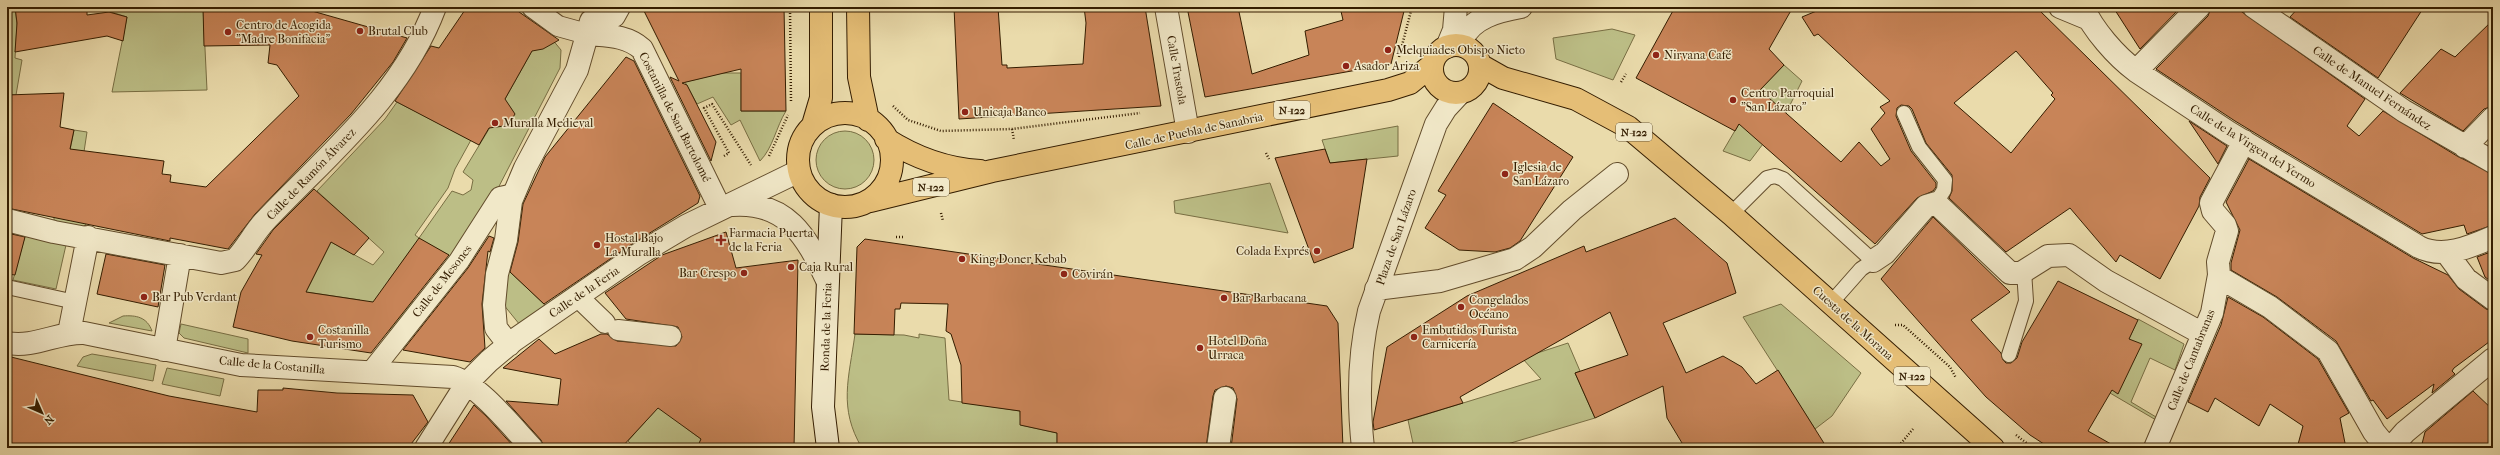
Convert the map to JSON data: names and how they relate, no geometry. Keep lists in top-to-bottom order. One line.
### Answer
{"streets":{"highway":["N-122","Calle de Puebla de Sanabria","Cuesta de la Morana"],"street":["Calle Trastola","Calle de Manuel Fernández","Costanilla de San Bartolomé","Calle de la Virgen del Yermo","Calle de Ramón Álvarez","Plaza de San Lázaro","Calle de Mesones","Calle de la Feria","Ronda de la Feria","Calle de Cantabranas","Calle de la Costanilla"]},"crossings":[["Calle Trastola","Calle de Puebla de Sanabria"],["N-122","Calle de Puebla de Sanabria"],["N-122","Plaza de San Lázaro"],["N-122","Calle de la Feria"],["N-122","Cuesta de la Morana"],["N-122","Ronda de la Feria"],["Costanilla de San Bartolomé","Calle de la Feria"],["Calle de Puebla de Sanabria","Plaza de San Lázaro"],["Calle de Puebla de Sanabria","Calle de la Feria"],["Calle de Puebla de Sanabria","Cuesta de la Morana"],["Calle de Puebla de Sanabria","Ronda de la Feria"],["Calle de la Virgen del Yermo","Calle de Cantabranas"],["Plaza de San Lázaro","Cuesta de la Morana"],["Calle de Mesones","Calle de la Costanilla"],["Calle de la Feria","Ronda de la Feria"],["Calle de la Feria","Calle de la Costanilla"]],"places":{"other":["Brutal Club","Centro de Acogida \"Madre Bonifacia\"","Melquiades Obispo Nieto","Nirvana Café","Asador Ariza","Centro Parroquial \"San Lázaro\"","Unicaja Banco","Muralla Medieval","Iglesia de San Lázaro","Hostal Bajo La Muralla","Colada Exprés","King Doner Kebab","Caja Rural","Bar Crespo","Covirán","Bar Pub Verdant","Bar Barbacana","Congelados Océano","Costanilla Turismo","Embutidos Turista Carnicería","Hotel Doña Urraca"],"health":["Farmacia Puerta de la Feria"]},"north":"bottom right"}
